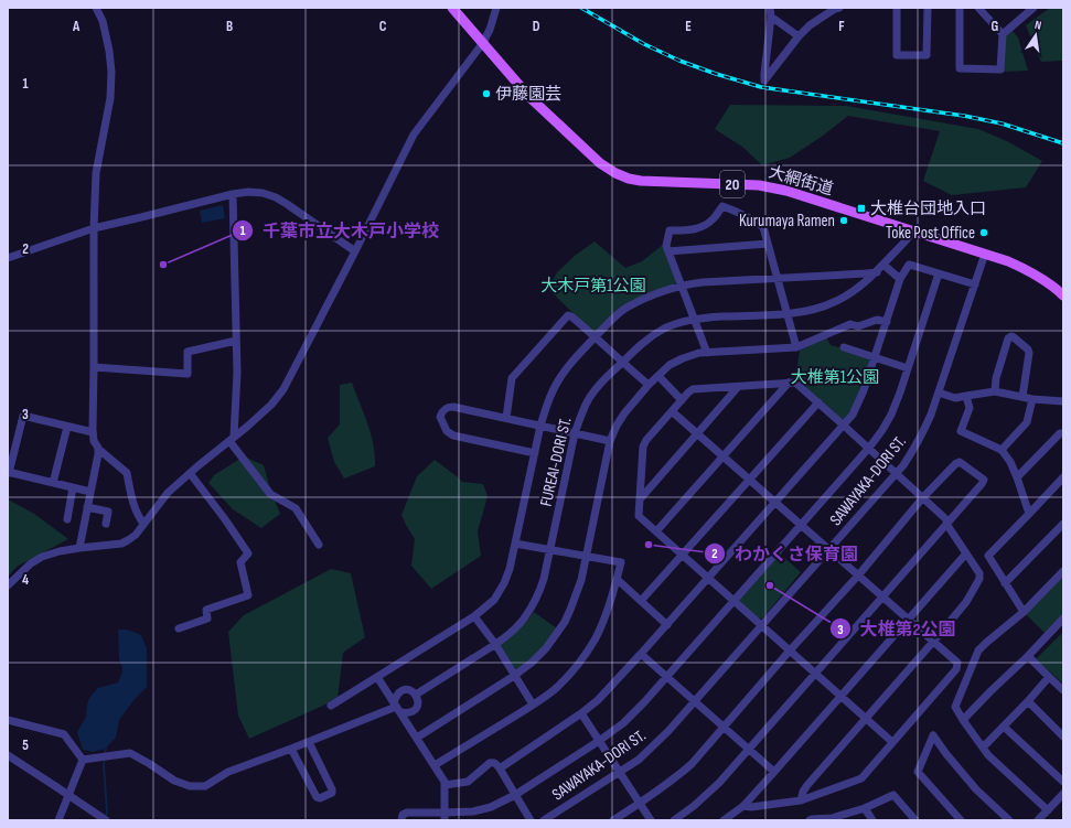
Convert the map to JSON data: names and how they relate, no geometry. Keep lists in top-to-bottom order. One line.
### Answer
{"streets":{"main road":["大網街道","20"],"street":["FUREAI-DORI ST.","SAWAYAKA-DORI ST."]},"crossings":[["大網街道","FUREAI-DORI ST."],["大網街道","SAWAYAKA-DORI ST."]],"parks":["大木戸第1公園","大椎第1公園"],"places":{"other":["伊藤園芸","Kurumaya Ramen","Toke Post Office","千葉市立大木戸小学校","わかくさ保育園","大椎第2公園"],"transit":["大椎台団地入口"]},"north":"top","grid":{"columns":["A","B","C","D","E","F","G"],"rows":["1","2","3","4","5"]}}
